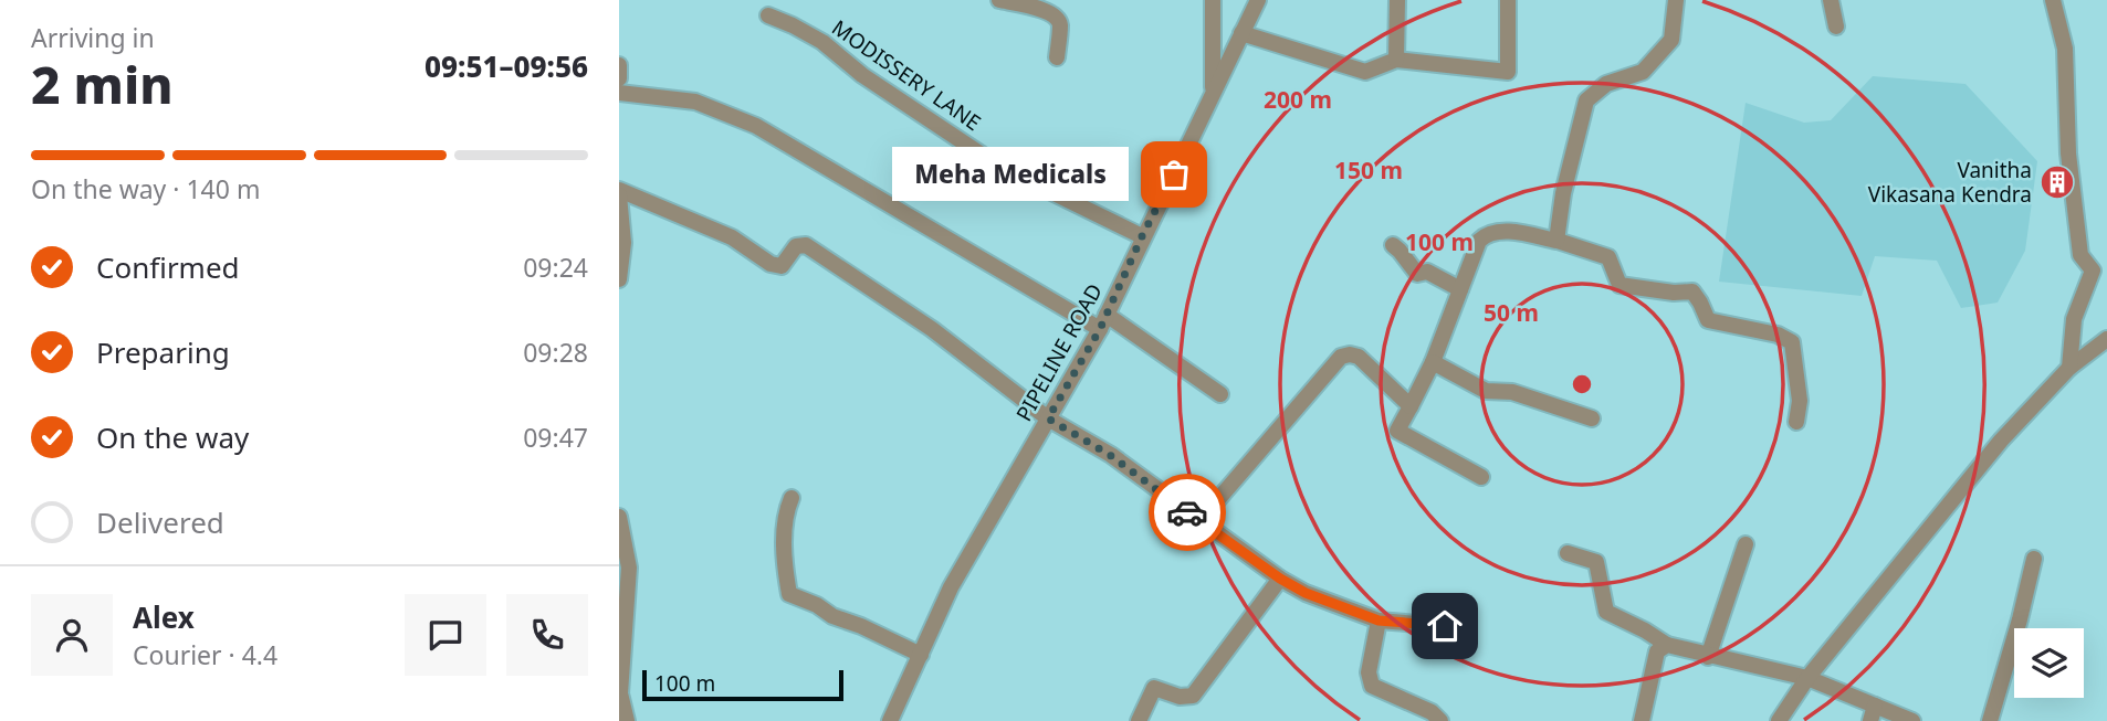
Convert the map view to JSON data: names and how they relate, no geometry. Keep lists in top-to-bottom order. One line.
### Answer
{"streets":{"street":["MODISSERY LANE","PIPELINE ROAD"]},"crossings":[["MODISSERY LANE","PIPELINE ROAD"]],"places":{"other":["Meha Medicals"],"building":["Vanitha Vikasana Kendra"]},"scale_bar":"100 m","page":{"heading":["2 min","Arriving in","09:51–09:56"],"panel":["Alex","Courier · 4.4"],"bar":"On the way · 140 m","bubble":"Meha Medicals","list":[["Confirmed","09:24"],["Preparing","09:28"],["On the way","09:47"],"Delivered"],"scale":"100 m"},"rings":["200 m","150 m","100 m","50 m"]}
